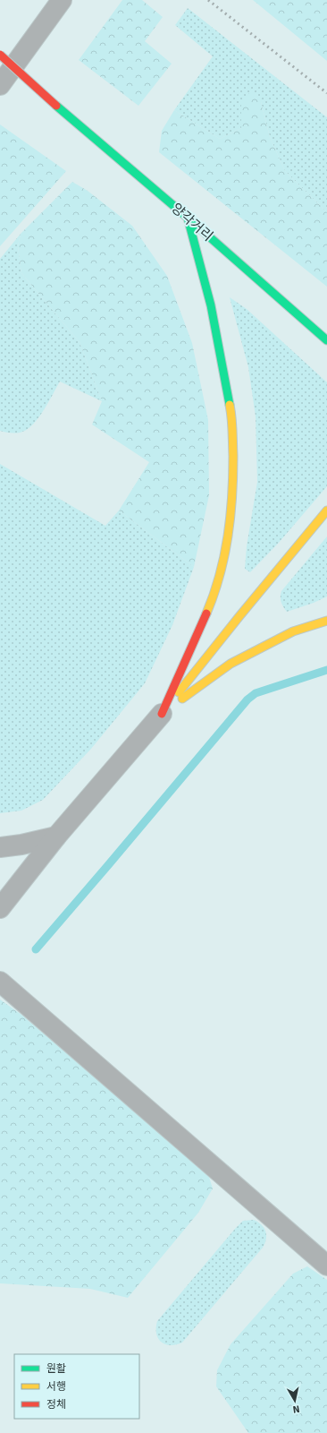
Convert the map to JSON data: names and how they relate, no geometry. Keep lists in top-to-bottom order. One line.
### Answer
{"streets":{"main road":["양각거리"]},"legend":["원활","서행","정체"],"north":"bottom"}
